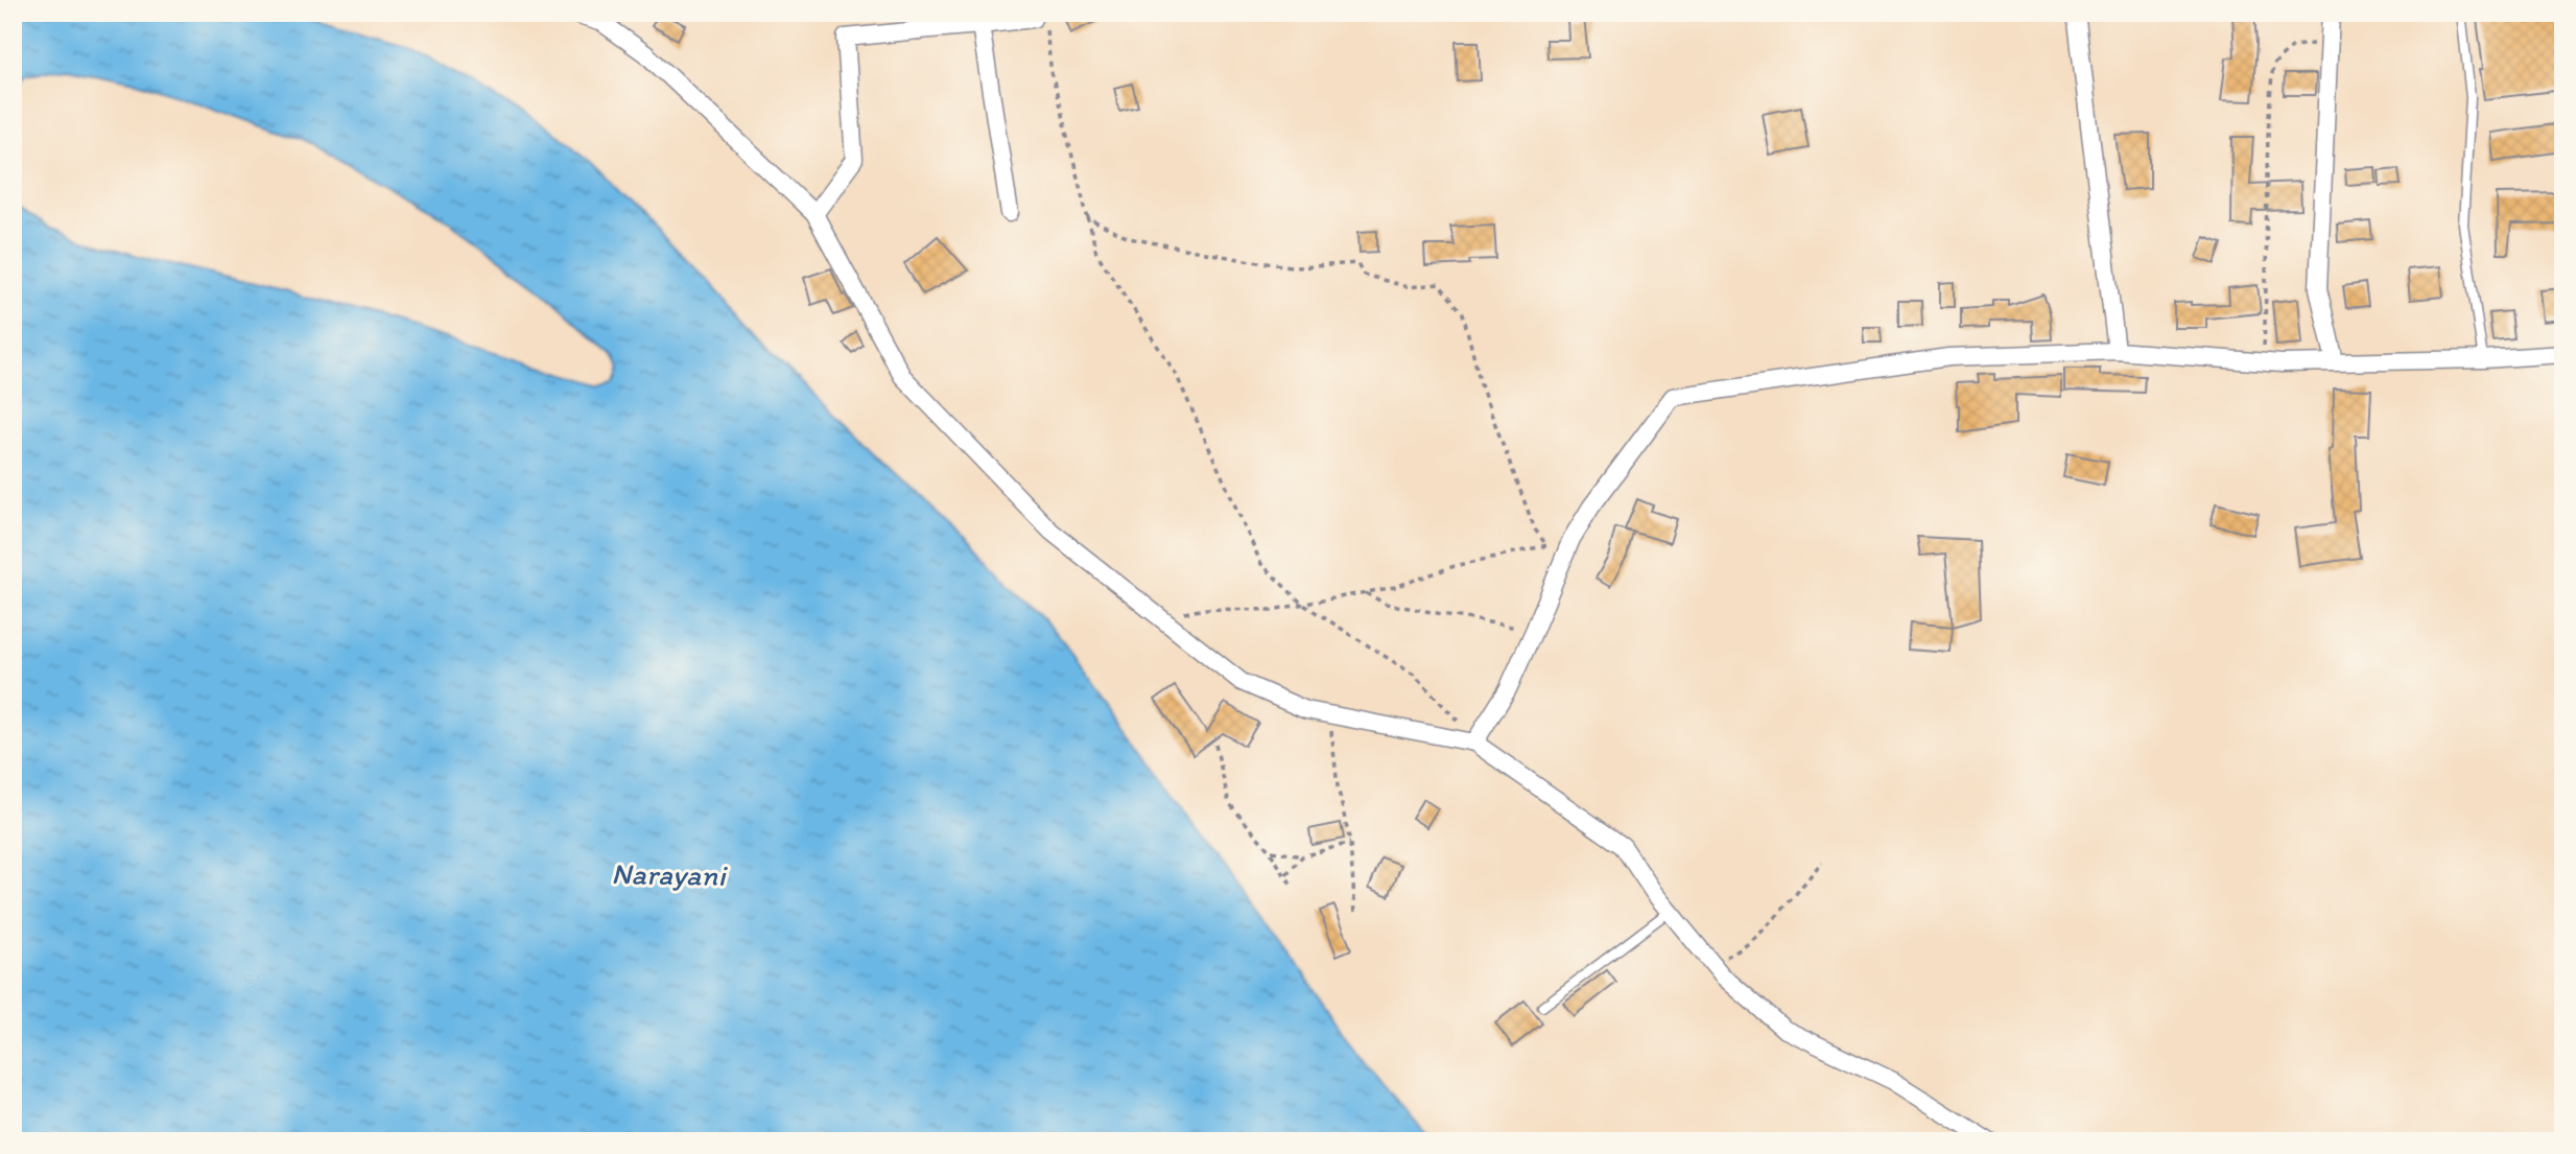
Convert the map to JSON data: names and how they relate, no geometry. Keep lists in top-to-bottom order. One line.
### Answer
{"water":["Narayani"]}
